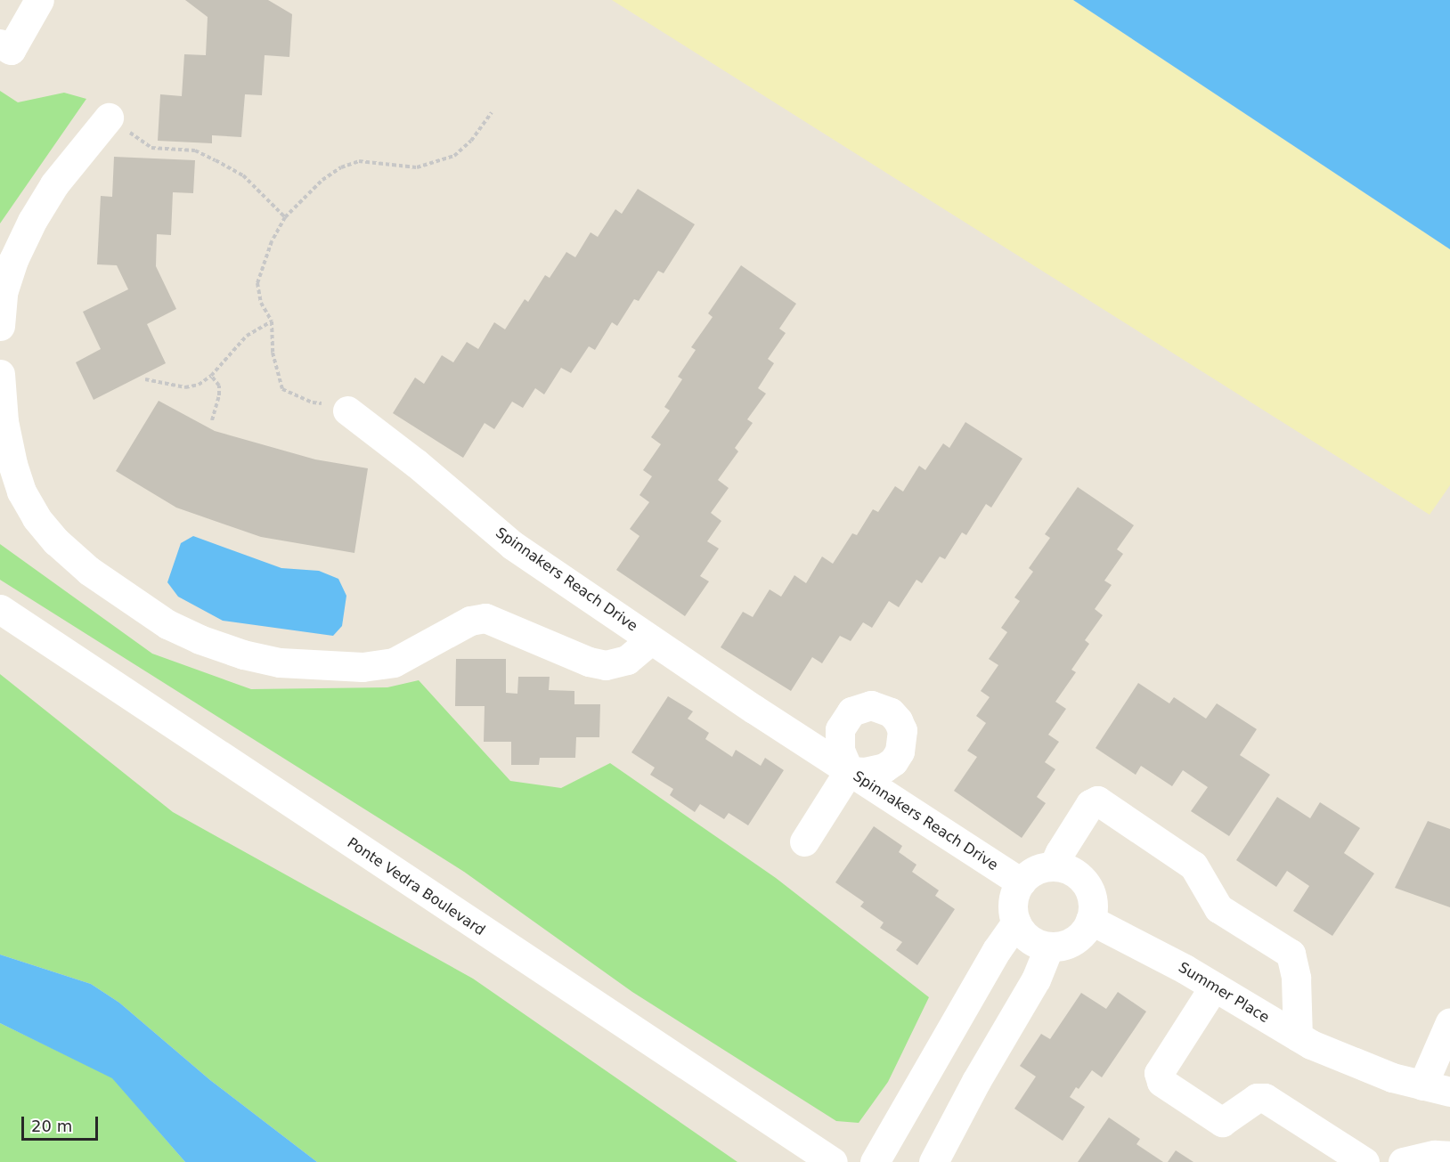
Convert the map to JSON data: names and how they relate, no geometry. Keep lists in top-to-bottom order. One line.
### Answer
{"streets":{"street":["Spinnakers Reach Drive","Ponte Vedra Boulevard","Summer Place"]},"crossings":[["Spinnakers Reach Drive","Summer Place"]],"scale_bar":"20 m"}
